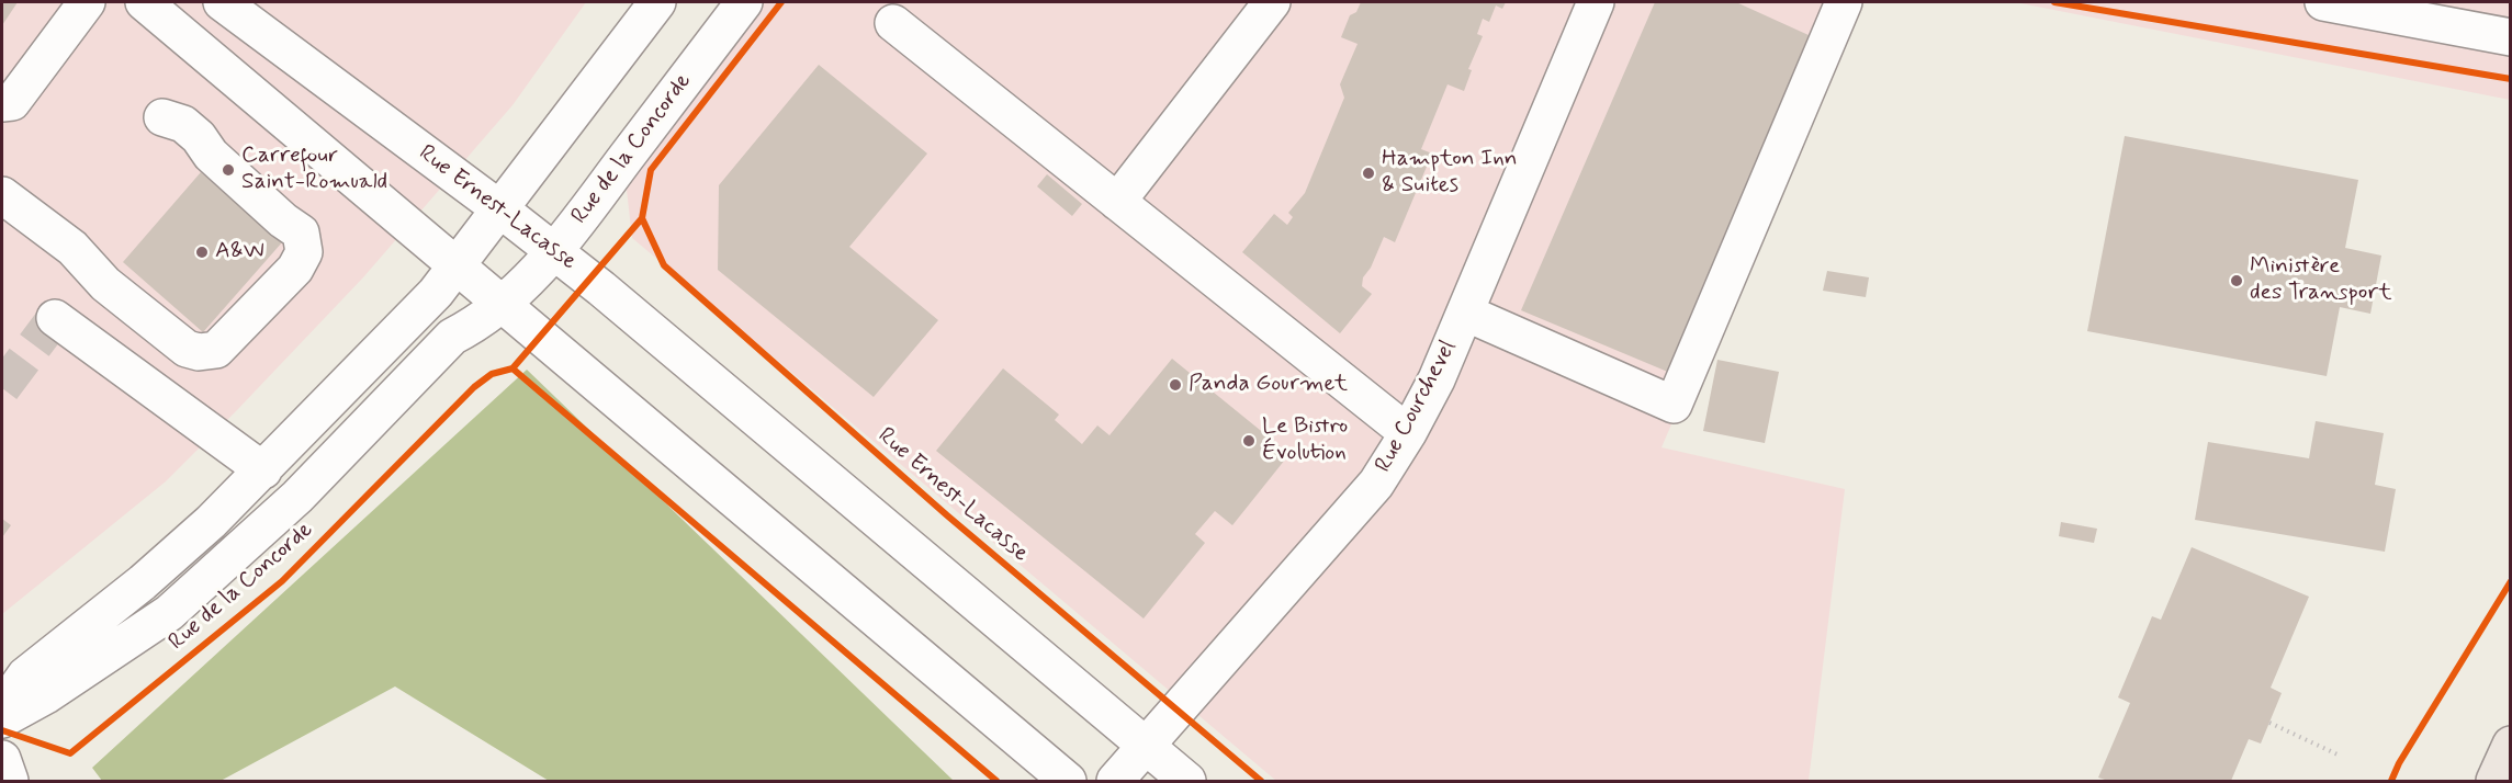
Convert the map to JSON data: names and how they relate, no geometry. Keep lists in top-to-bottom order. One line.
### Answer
{"streets":{"street":["Rue de la Concorde","Rue Ernest-Lacasse","Rue Courchevel"]},"crossings":[["Rue de la Concorde","Rue Ernest-Lacasse"],["Rue Ernest-Lacasse","Rue Courchevel"]],"places":["Carrefour Saint-Romuald","Hampton Inn & Suites","A&W","Ministère des Transport","Panda Gourmet","Le Bistro Évolution"]}
